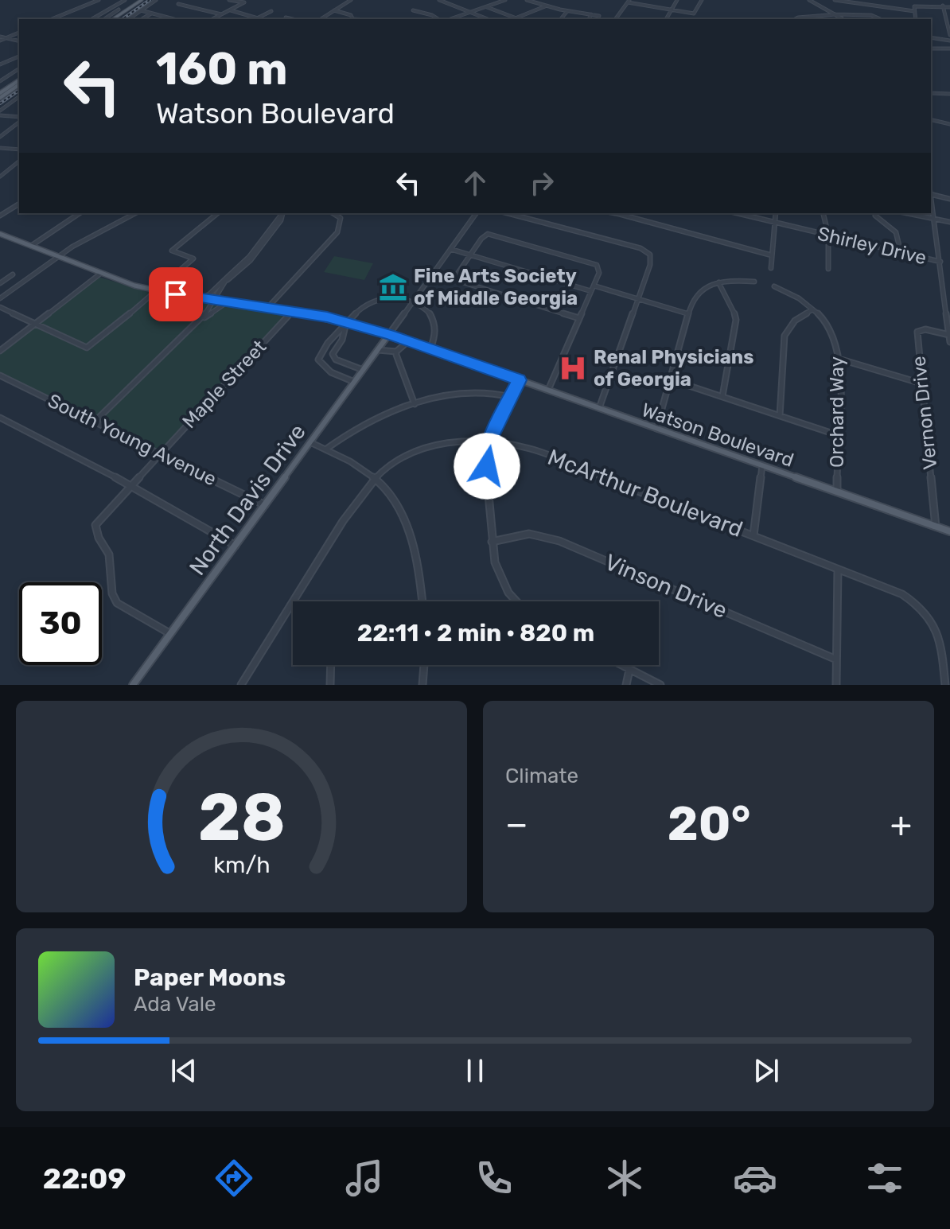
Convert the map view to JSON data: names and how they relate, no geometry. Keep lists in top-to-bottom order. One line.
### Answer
{"streets":{"main road":["Watson Boulevard","North Davis Drive"],"street":["Shirley Drive","Maple Street","Orchard Way","Vernon Drive","South Young Avenue","McArthur Boulevard","Vinson Drive"]},"crossings":[["Maple Street","Watson Boulevard"],["Maple Street","South Young Avenue"],["Maple Street","North Davis Drive"],["Orchard Way","Watson Boulevard"],["Vernon Drive","Watson Boulevard"],["Watson Boulevard","North Davis Drive"],["South Young Avenue","North Davis Drive"]],"places":{"museum":["Fine Arts Society of Middle Georgia"],"hospital":["Renal Physicians of Georgia"]},"page":{"turn":["160 m","Watson Boulevard"],"limit":"30","trip":"22:11 · 2 min · 820 m","tile":"Climate","heat":["−","20°","+"],"song":["Paper Moons","Ada Vale"],"tabs":"22:09","gauge":["28","km/h"]}}
